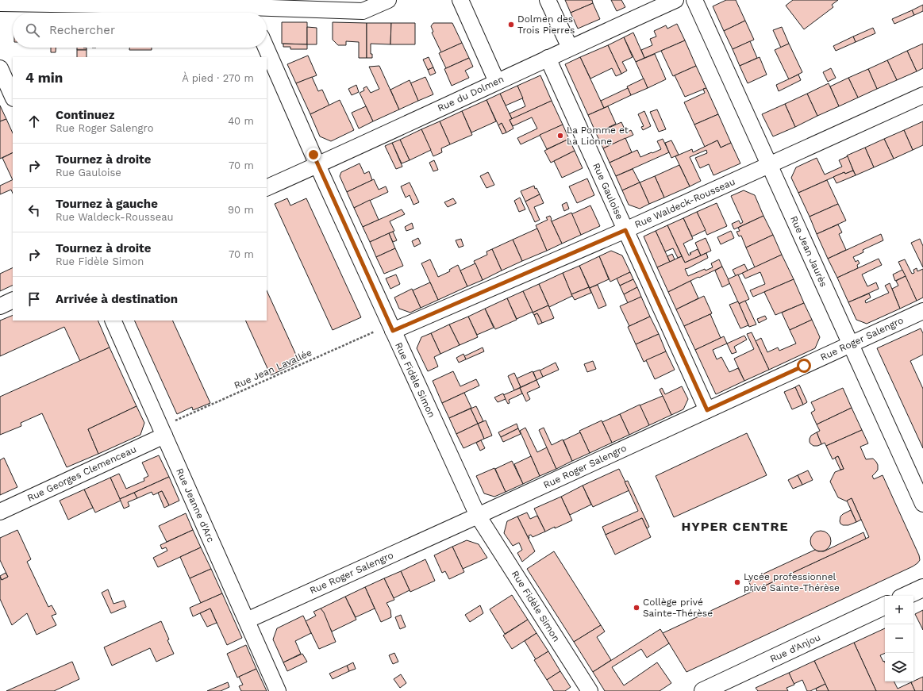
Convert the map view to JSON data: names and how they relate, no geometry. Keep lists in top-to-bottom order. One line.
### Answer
{"streets":{"street":["Rue du Dolmen","Rue Gauloise","Rue Waldeck-Rousseau","Rue Jean Jaurès","Rue Roger Salengro","Rue Fidèle Simon","Rue Georges Clemenceau","Rue Jeanne d'Arc","Rue d'Anjou"],"path":["Rue Jean Lavallée"]},"crossings":[["Rue du Dolmen","Rue Gauloise"],["Rue du Dolmen","Rue Fidèle Simon"],["Rue Gauloise","Rue Waldeck-Rousseau"],["Rue Gauloise","Rue Roger Salengro"],["Rue Waldeck-Rousseau","Rue Jean Jaurès"],["Rue Waldeck-Rousseau","Rue Fidèle Simon"],["Rue Jean Jaurès","Rue Roger Salengro"],["Rue Roger Salengro","Rue Fidèle Simon"],["Rue Roger Salengro","Rue Jeanne d'Arc"],["Rue Jean Lavallée","Rue Georges Clemenceau"],["Rue Jean Lavallée","Rue Jeanne d'Arc"],["Rue Georges Clemenceau","Rue Jeanne d'Arc"]],"districts":["HYPER CENTRE"],"places":["Dolmen des Trois Pierres","La Pomme et La Lionne","Lycée professionnel privé Sainte-Thérèse","Collège privé Sainte-Thérèse"],"page":{"search":"Rechercher","heading":["4 min","À pied · 270 m"],"list":[["Continuez","Rue Roger Salengro","40 m"],["Tournez à droite","Rue Gauloise","70 m"],["Tournez à gauche","Rue Waldeck-Rousseau","90 m"],["Tournez à droite","Rue Fidèle Simon","70 m"],"Arrivée à destination"],"map_buttons":["+","−"]}}
